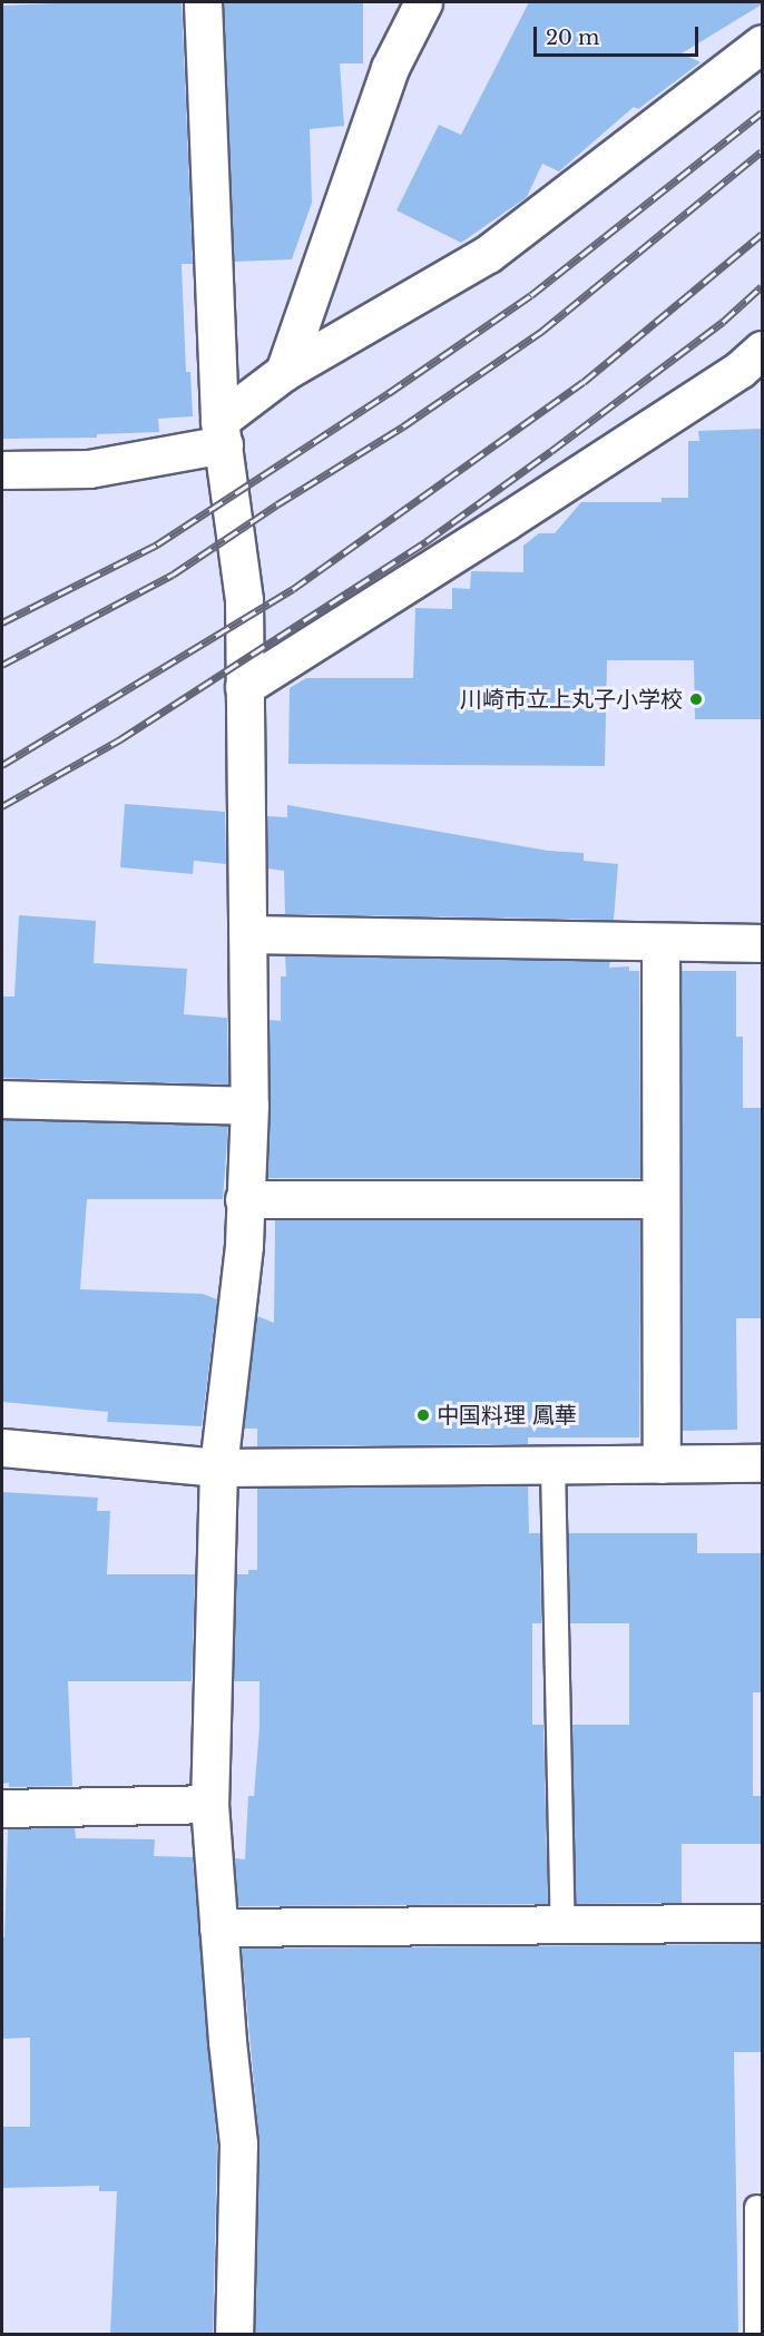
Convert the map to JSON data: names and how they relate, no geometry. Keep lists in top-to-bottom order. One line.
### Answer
{"places":["川崎市立上丸子小学校","中国料理 鳳華"],"scale_bar":"20 m"}
